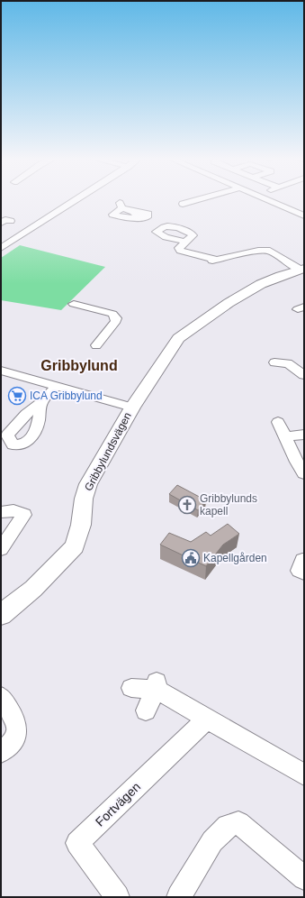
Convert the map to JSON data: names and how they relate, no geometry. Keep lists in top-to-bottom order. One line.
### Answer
{"streets":{"street":["Gribbylundsvägen","Fortvägen"]},"districts":["Gribbylund"],"places":{"supermarket":["ICA Gribbylund"],"church":["Gribbylunds kapell"],"public building":["Kapellgården"]}}
